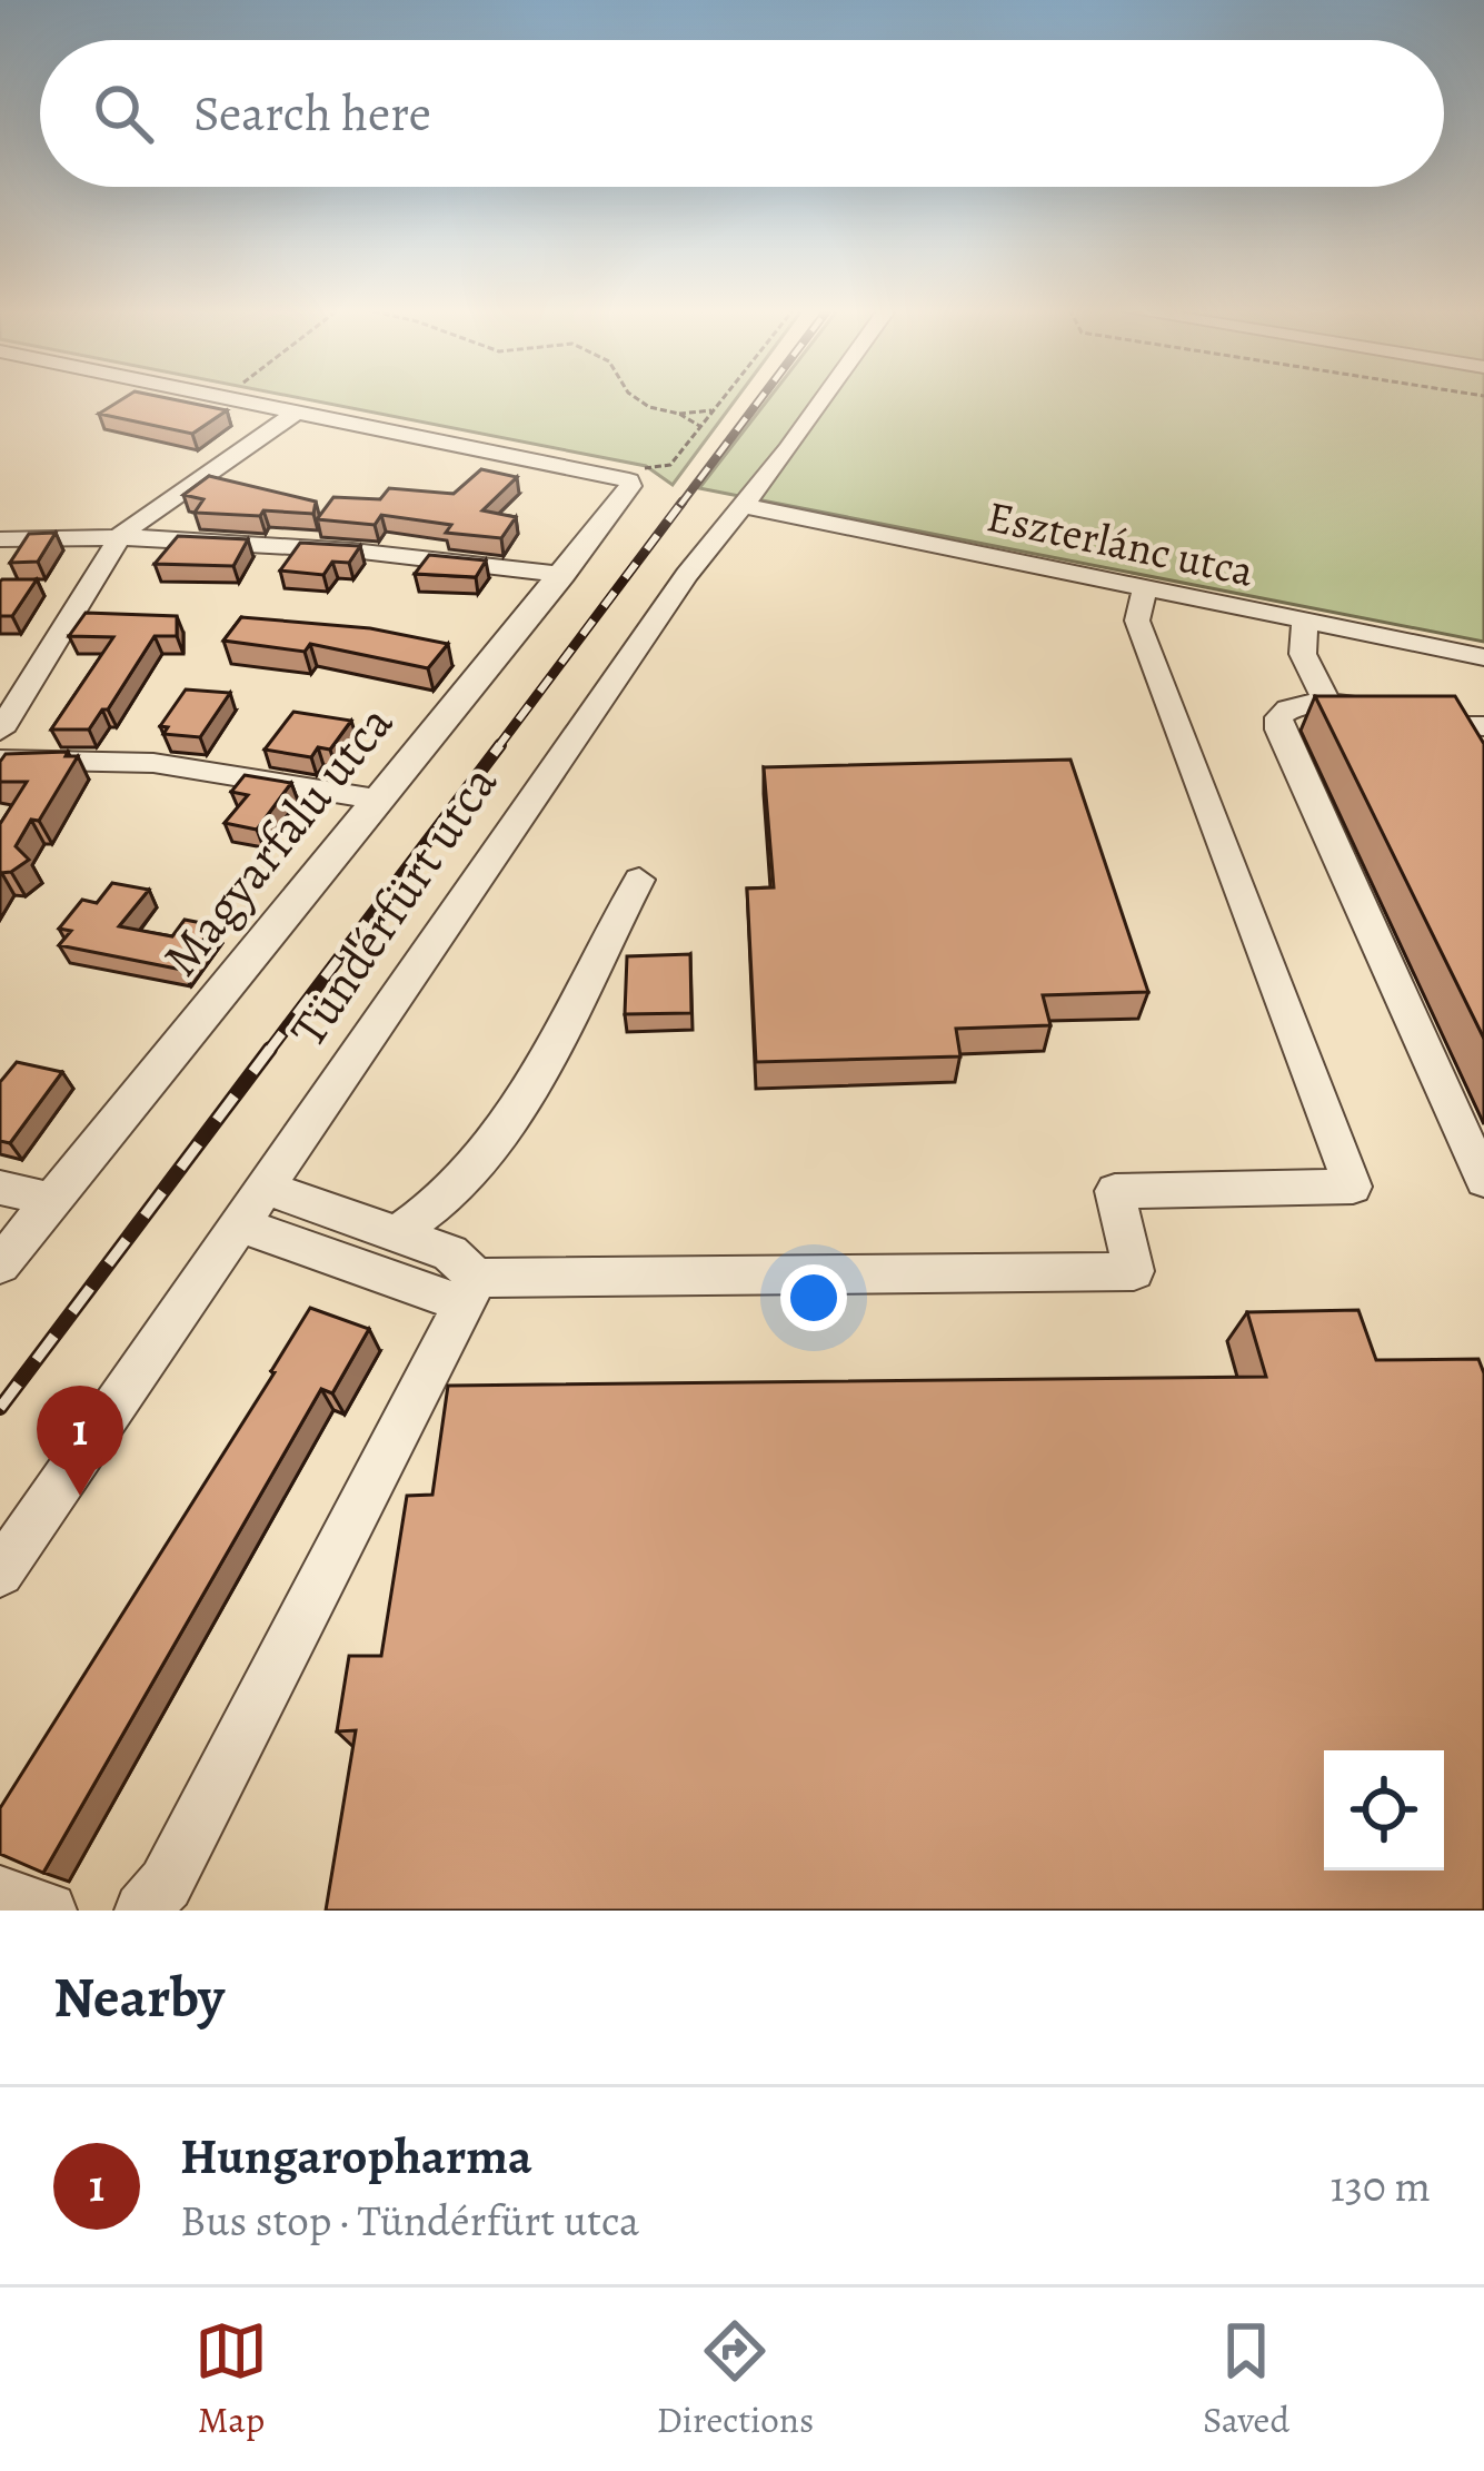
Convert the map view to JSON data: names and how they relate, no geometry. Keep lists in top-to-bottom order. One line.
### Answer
{"streets":{"street":["Eszterlánc utca","Magyarfalu utca","Tündérfürt utca"]},"crossings":[["Eszterlánc utca","Tündérfürt utca"]],"page":{"search":"Search here","pins":"1","heading":"Nearby","list":[{"mark":"1","name":"Hungaropharma","note":"Bus stop · Tündérfürt utca","value":"130 m"}],"nav":["Map","Directions","Saved"]}}
